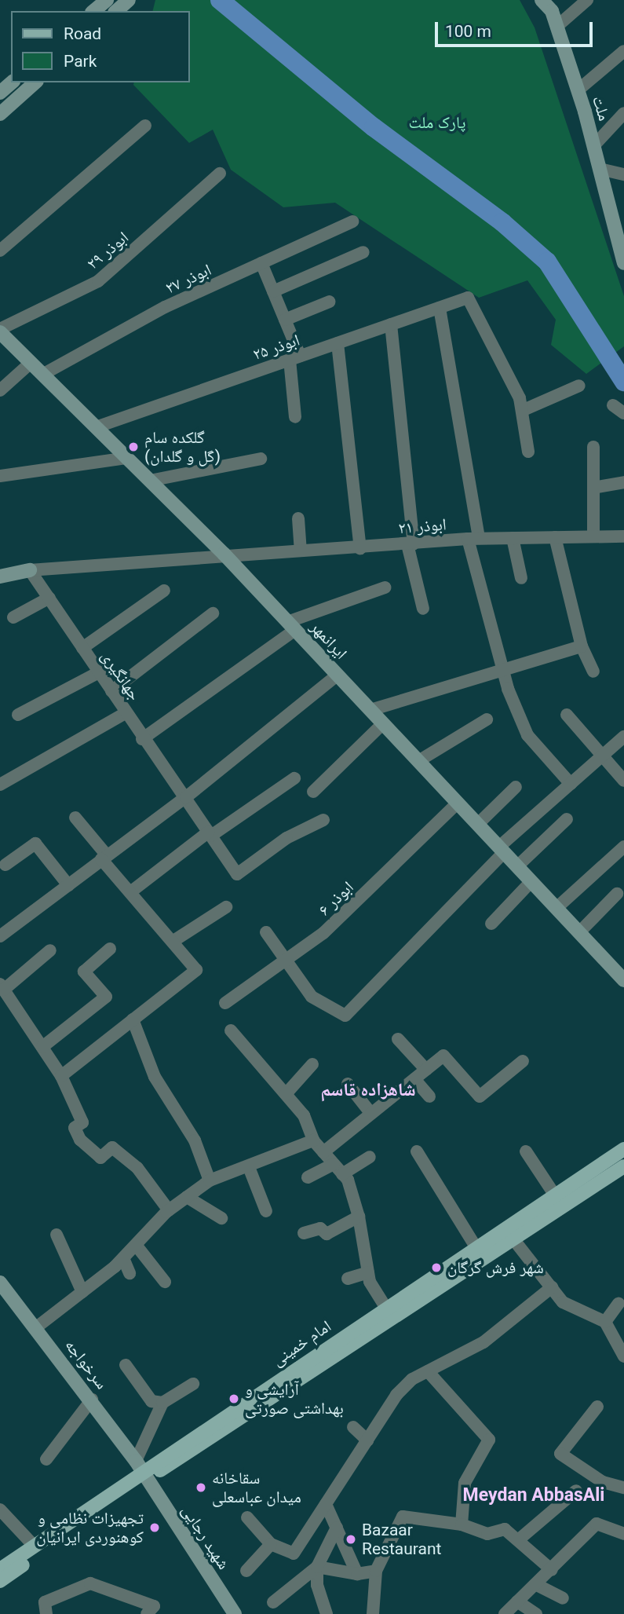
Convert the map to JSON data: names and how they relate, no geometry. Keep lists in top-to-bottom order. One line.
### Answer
{"streets":{"main road":["ملت","ایرانمهر","امام خمینی","سرخواجه","شهید رجایی"],"street":["ابوذر ۲۹","ابوذر ۲۷","ابوذر ۲۵","۲۱ ابوذر","جهانگیری","ابوذر ۶"]},"crossings":[["ابوذر ۲۹","ایرانمهر"],["ابوذر ۲۷","ایرانمهر"],["ابوذر ۲۵","ایرانمهر"],["۲۱ ابوذر","ایرانمهر"],["۲۱ ابوذر","جهانگیری"],["ایرانمهر","ابوذر ۶"],["امام خمینی","سرخواجه"],["امام خمینی","شهید رجایی"],["سرخواجه","شهید رجایی"]],"districts":["شاهزاده قاسم","Meydan AbbasAli"],"parks":["پارک ملت"],"places":["گلکده سام (گل و گلدان)","شهر فرش گرگان","آرایشی و بهداشتی صورتی","سقاخانه میدان عباسعلی","تجهیزات نظامی و کوهنوردی ایرانیان","Bazaar Restaurant"],"legend":["Road","Park"],"scale_bar":"100 m"}
